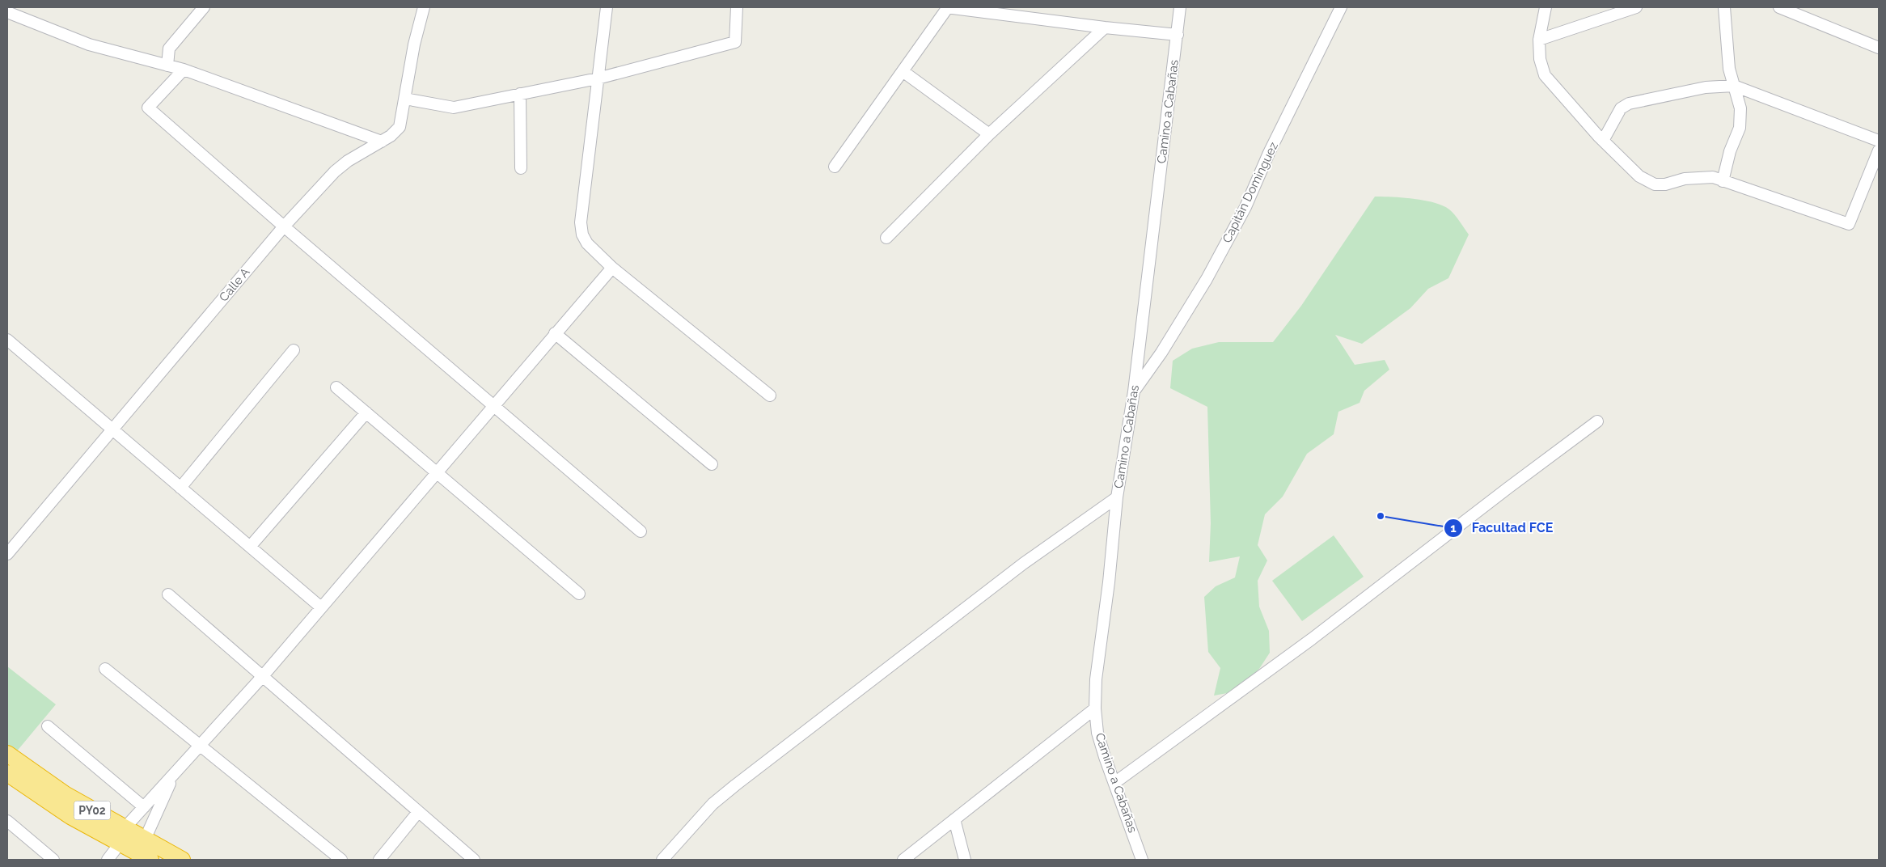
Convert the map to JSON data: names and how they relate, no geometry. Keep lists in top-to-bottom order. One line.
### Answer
{"streets":{"highway":["PY02"],"street":["Camino a Cabañas","Capitán Dominguez","Calle A"]},"crossings":[["Camino a Cabañas","Capitán Dominguez"]],"places":["Facultad FCE"]}
